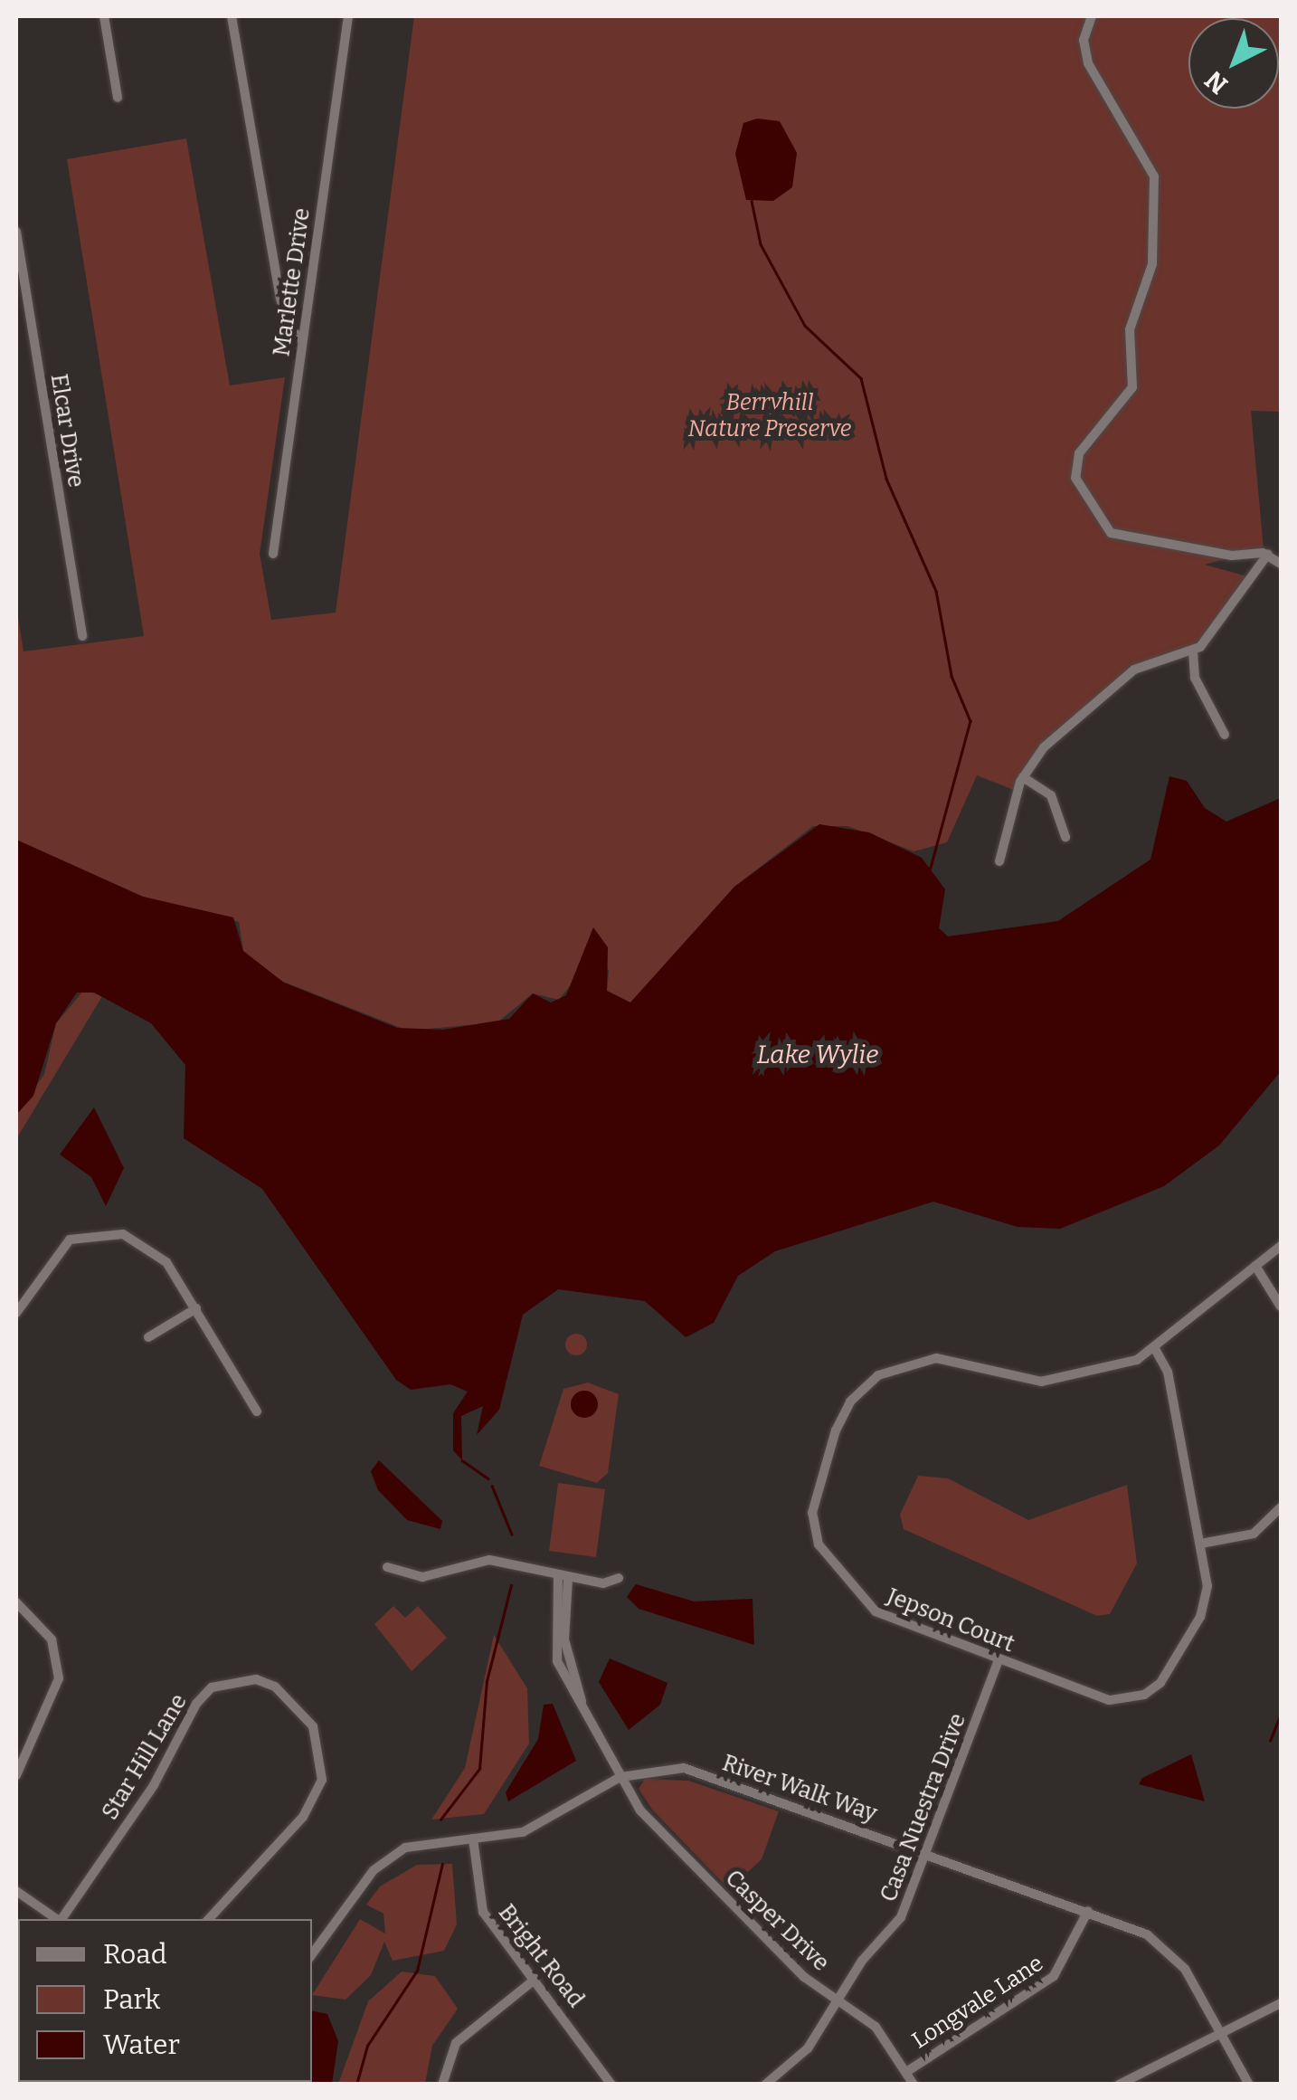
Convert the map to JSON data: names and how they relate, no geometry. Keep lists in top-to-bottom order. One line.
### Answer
{"streets":{"street":["Marlette Drive","Elcar Drive","Jepson Court","Star Hill Lane","River Walk Way","Casa Nuestra Drive","Casper Drive","Bright Road","Longvale Lane"]},"crossings":[["Jepson Court","Casa Nuestra Drive"],["River Walk Way","Casa Nuestra Drive"],["River Walk Way","Casper Drive"],["River Walk Way","Bright Road"],["River Walk Way","Longvale Lane"],["Casa Nuestra Drive","Casper Drive"],["Casper Drive","Longvale Lane"]],"water":["Lake Wylie"],"parks":["Berryhill Nature Preserve"],"legend":["Road","Park","Water"],"north":"bottom left"}
